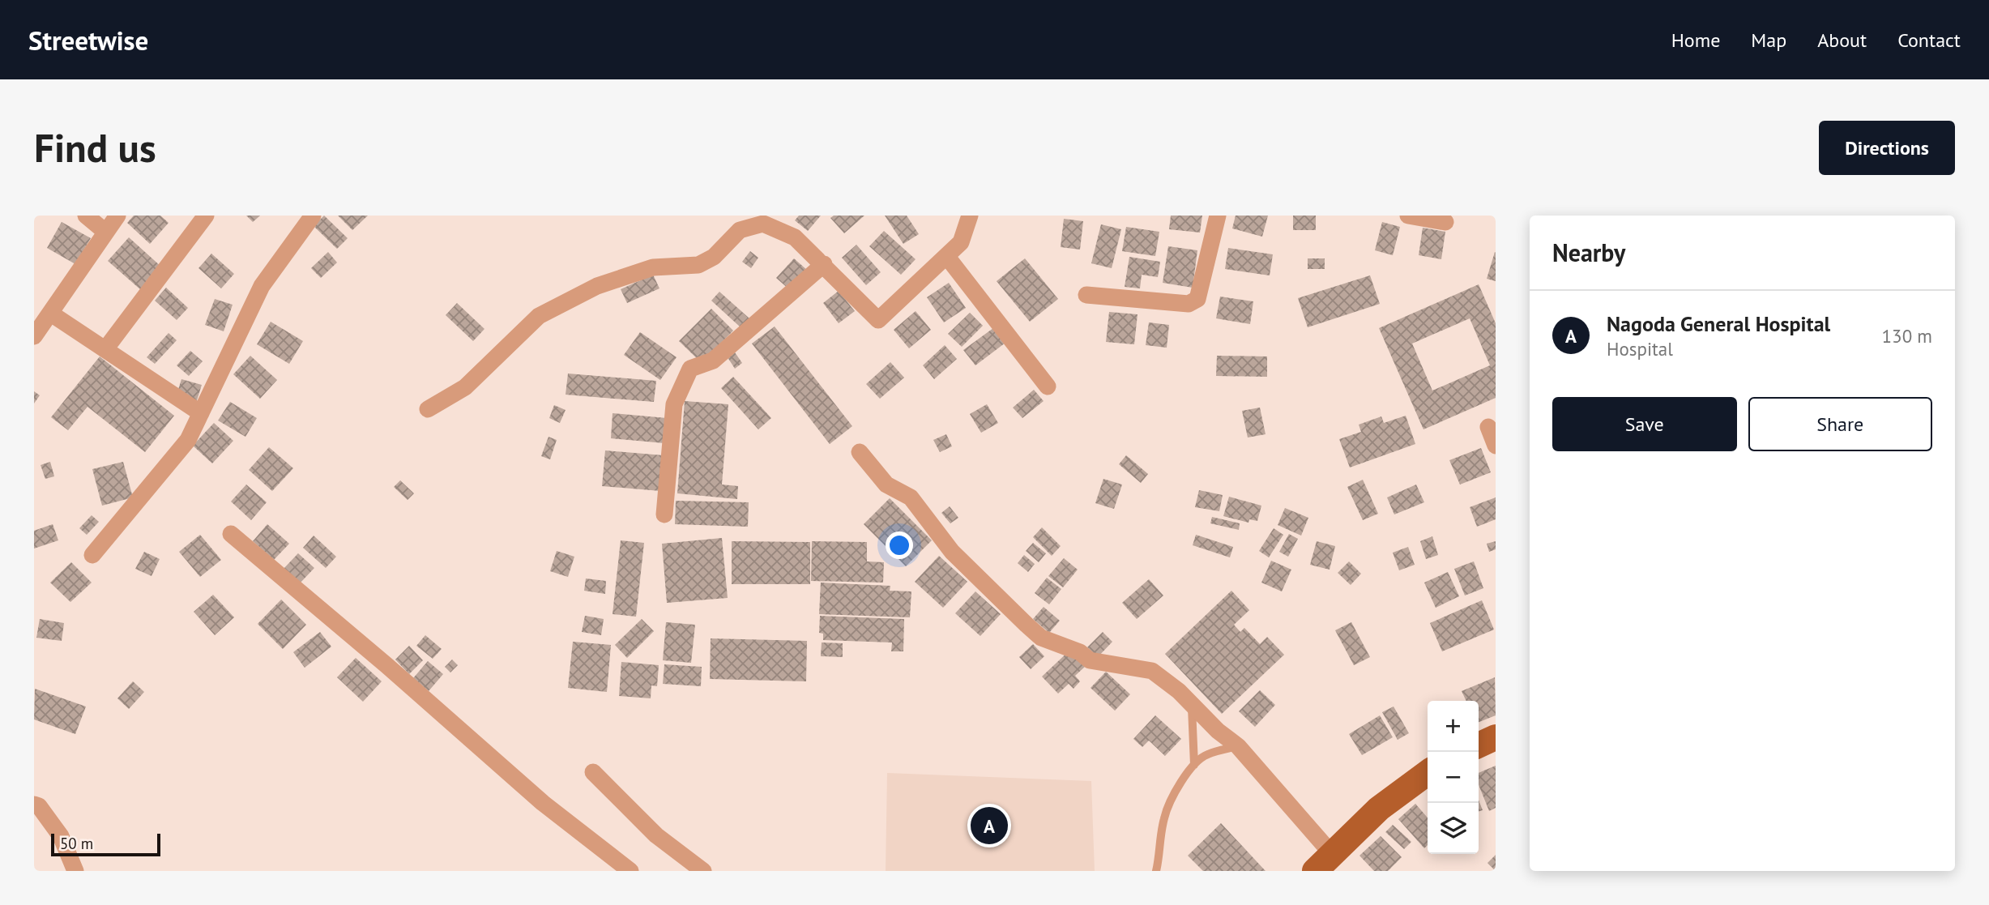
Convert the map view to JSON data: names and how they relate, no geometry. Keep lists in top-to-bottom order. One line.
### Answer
{"scale_bar":"50 m","page":{"header":"Streetwise","nav":["Home","Map","About","Contact"],"buttons":["Directions",["Save","Share"]],"title":"Find us","heading":"Nearby","list":[{"mark":"A","name":"Nagoda General Hospital","note":"Hospital","value":"130 m"}],"map_buttons":["+","−"],"pins":"A","scale":"50 m"}}
